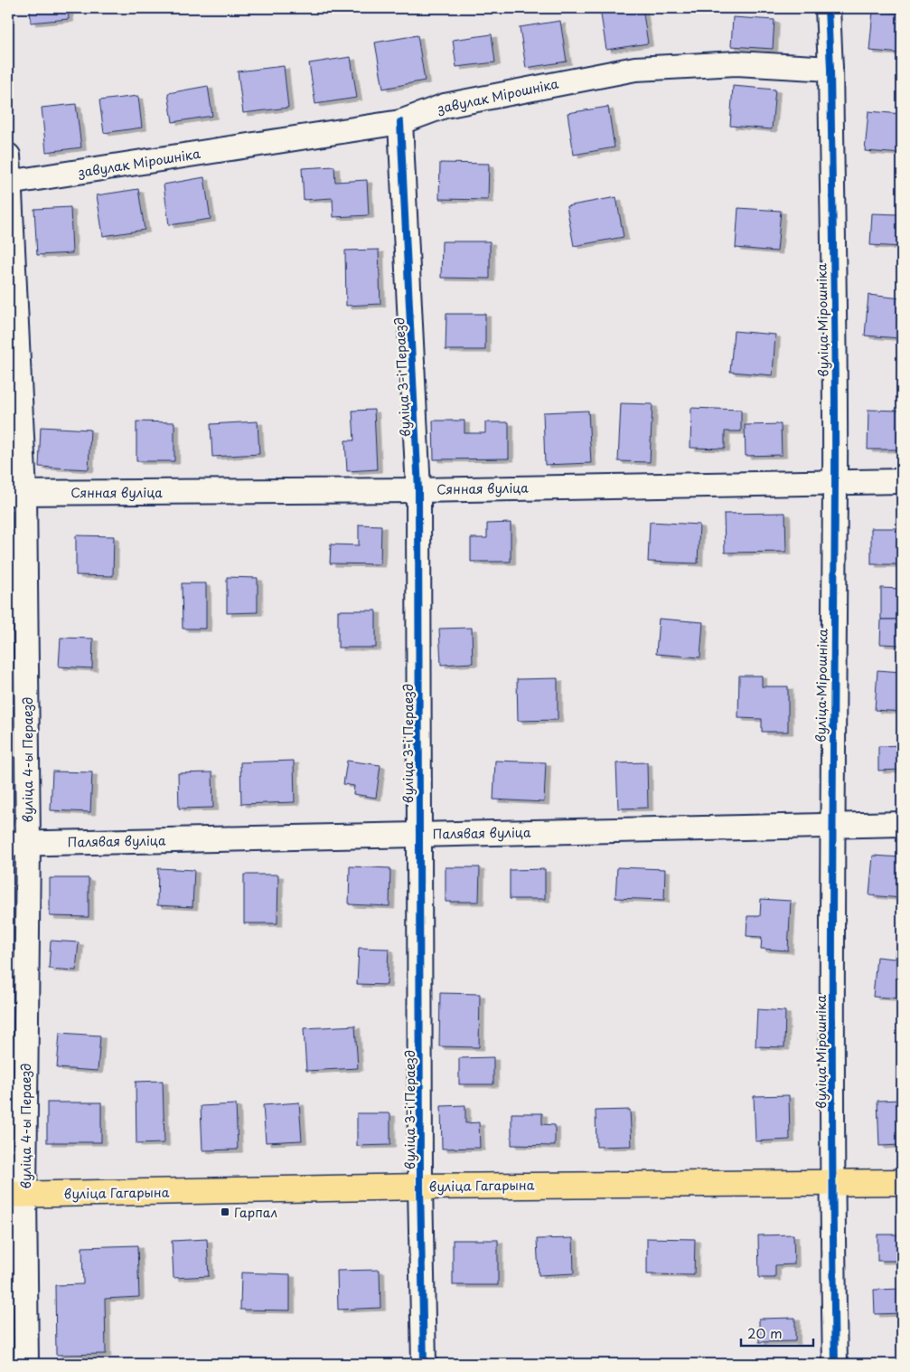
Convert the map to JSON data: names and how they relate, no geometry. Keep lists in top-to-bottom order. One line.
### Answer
{"streets":{"main road":["вуліца Гагарына"],"street":["завулак Мірошніка","вуліца Мірошніка","вуліца 3-і Пераезд","Сянная вуліца","вуліца 4-ы Пераезд","Палявая вуліца"]},"crossings":[["завулак Мірошніка","вуліца Мірошніка"],["завулак Мірошніка","вуліца 3-і Пераезд"],["завулак Мірошніка","вуліца 4-ы Пераезд"],["вуліца Мірошніка","Сянная вуліца"],["вуліца Мірошніка","Палявая вуліца"],["вуліца Мірошніка","вуліца Гагарына"],["вуліца 3-і Пераезд","Сянная вуліца"],["вуліца 3-і Пераезд","Палявая вуліца"],["вуліца 3-і Пераезд","вуліца Гагарына"],["Сянная вуліца","вуліца 4-ы Пераезд"],["вуліца 4-ы Пераезд","Палявая вуліца"],["вуліца 4-ы Пераезд","вуліца Гагарына"]],"places":{"transit":["Гарпал"]},"scale_bar":"20 m"}
